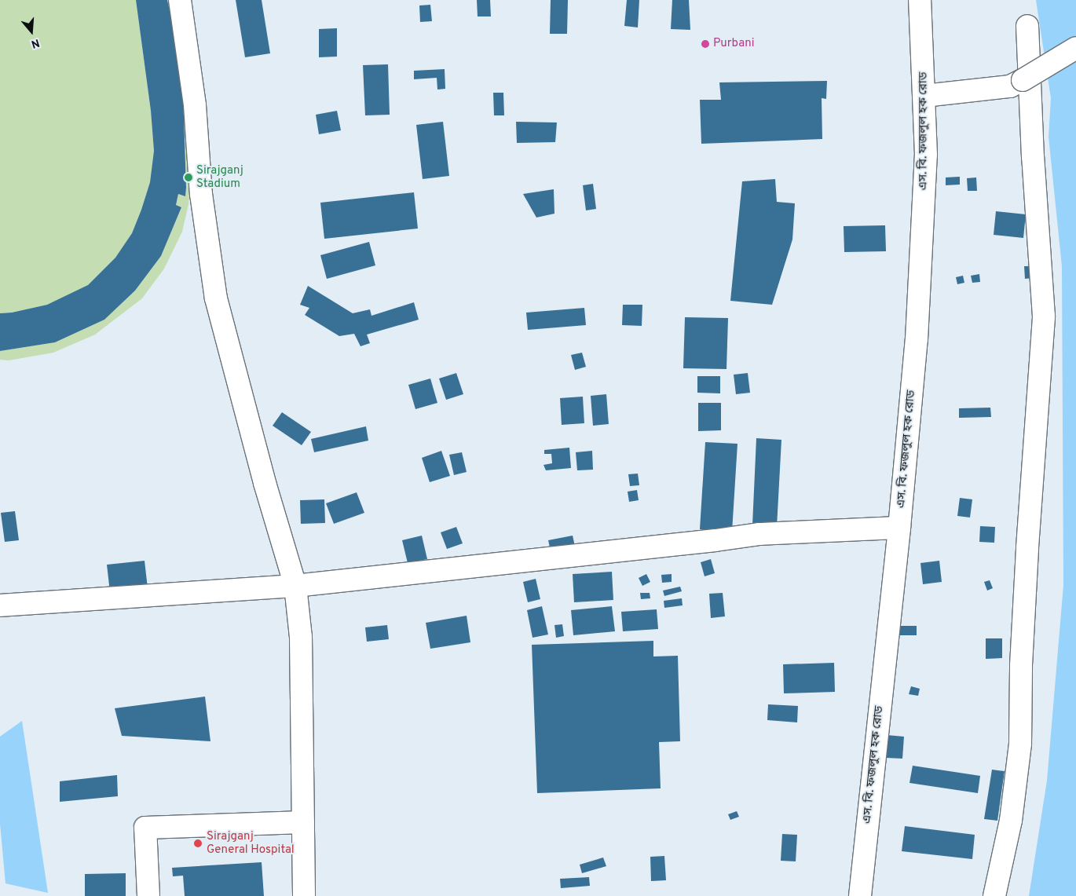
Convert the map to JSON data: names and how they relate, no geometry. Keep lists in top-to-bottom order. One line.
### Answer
{"streets":{"street":["এস. বি. ফজলুল হক রোড"]},"places":["Purbani","Sirajganj Stadium","Sirajganj General Hospital"],"north":"bottom"}
